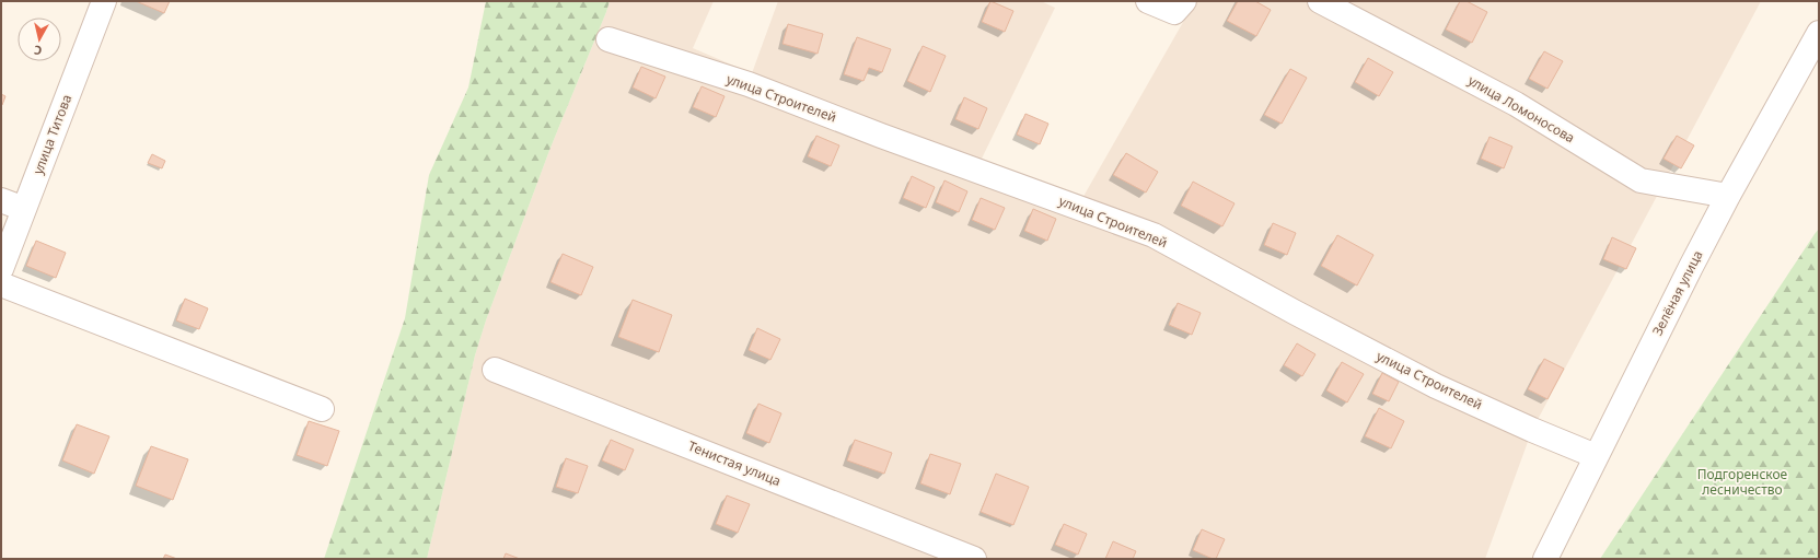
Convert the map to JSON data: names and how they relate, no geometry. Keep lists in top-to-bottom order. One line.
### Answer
{"streets":{"street":["улица Строителей","улица Ломоносова","улица Титова","Зелёная улица","Тенистая улица"]},"crossings":[["улица Строителей","Зелёная улица"],["улица Ломоносова","Зелёная улица"]],"parks":["Подгоренское лесничество"],"north":"bottom"}
